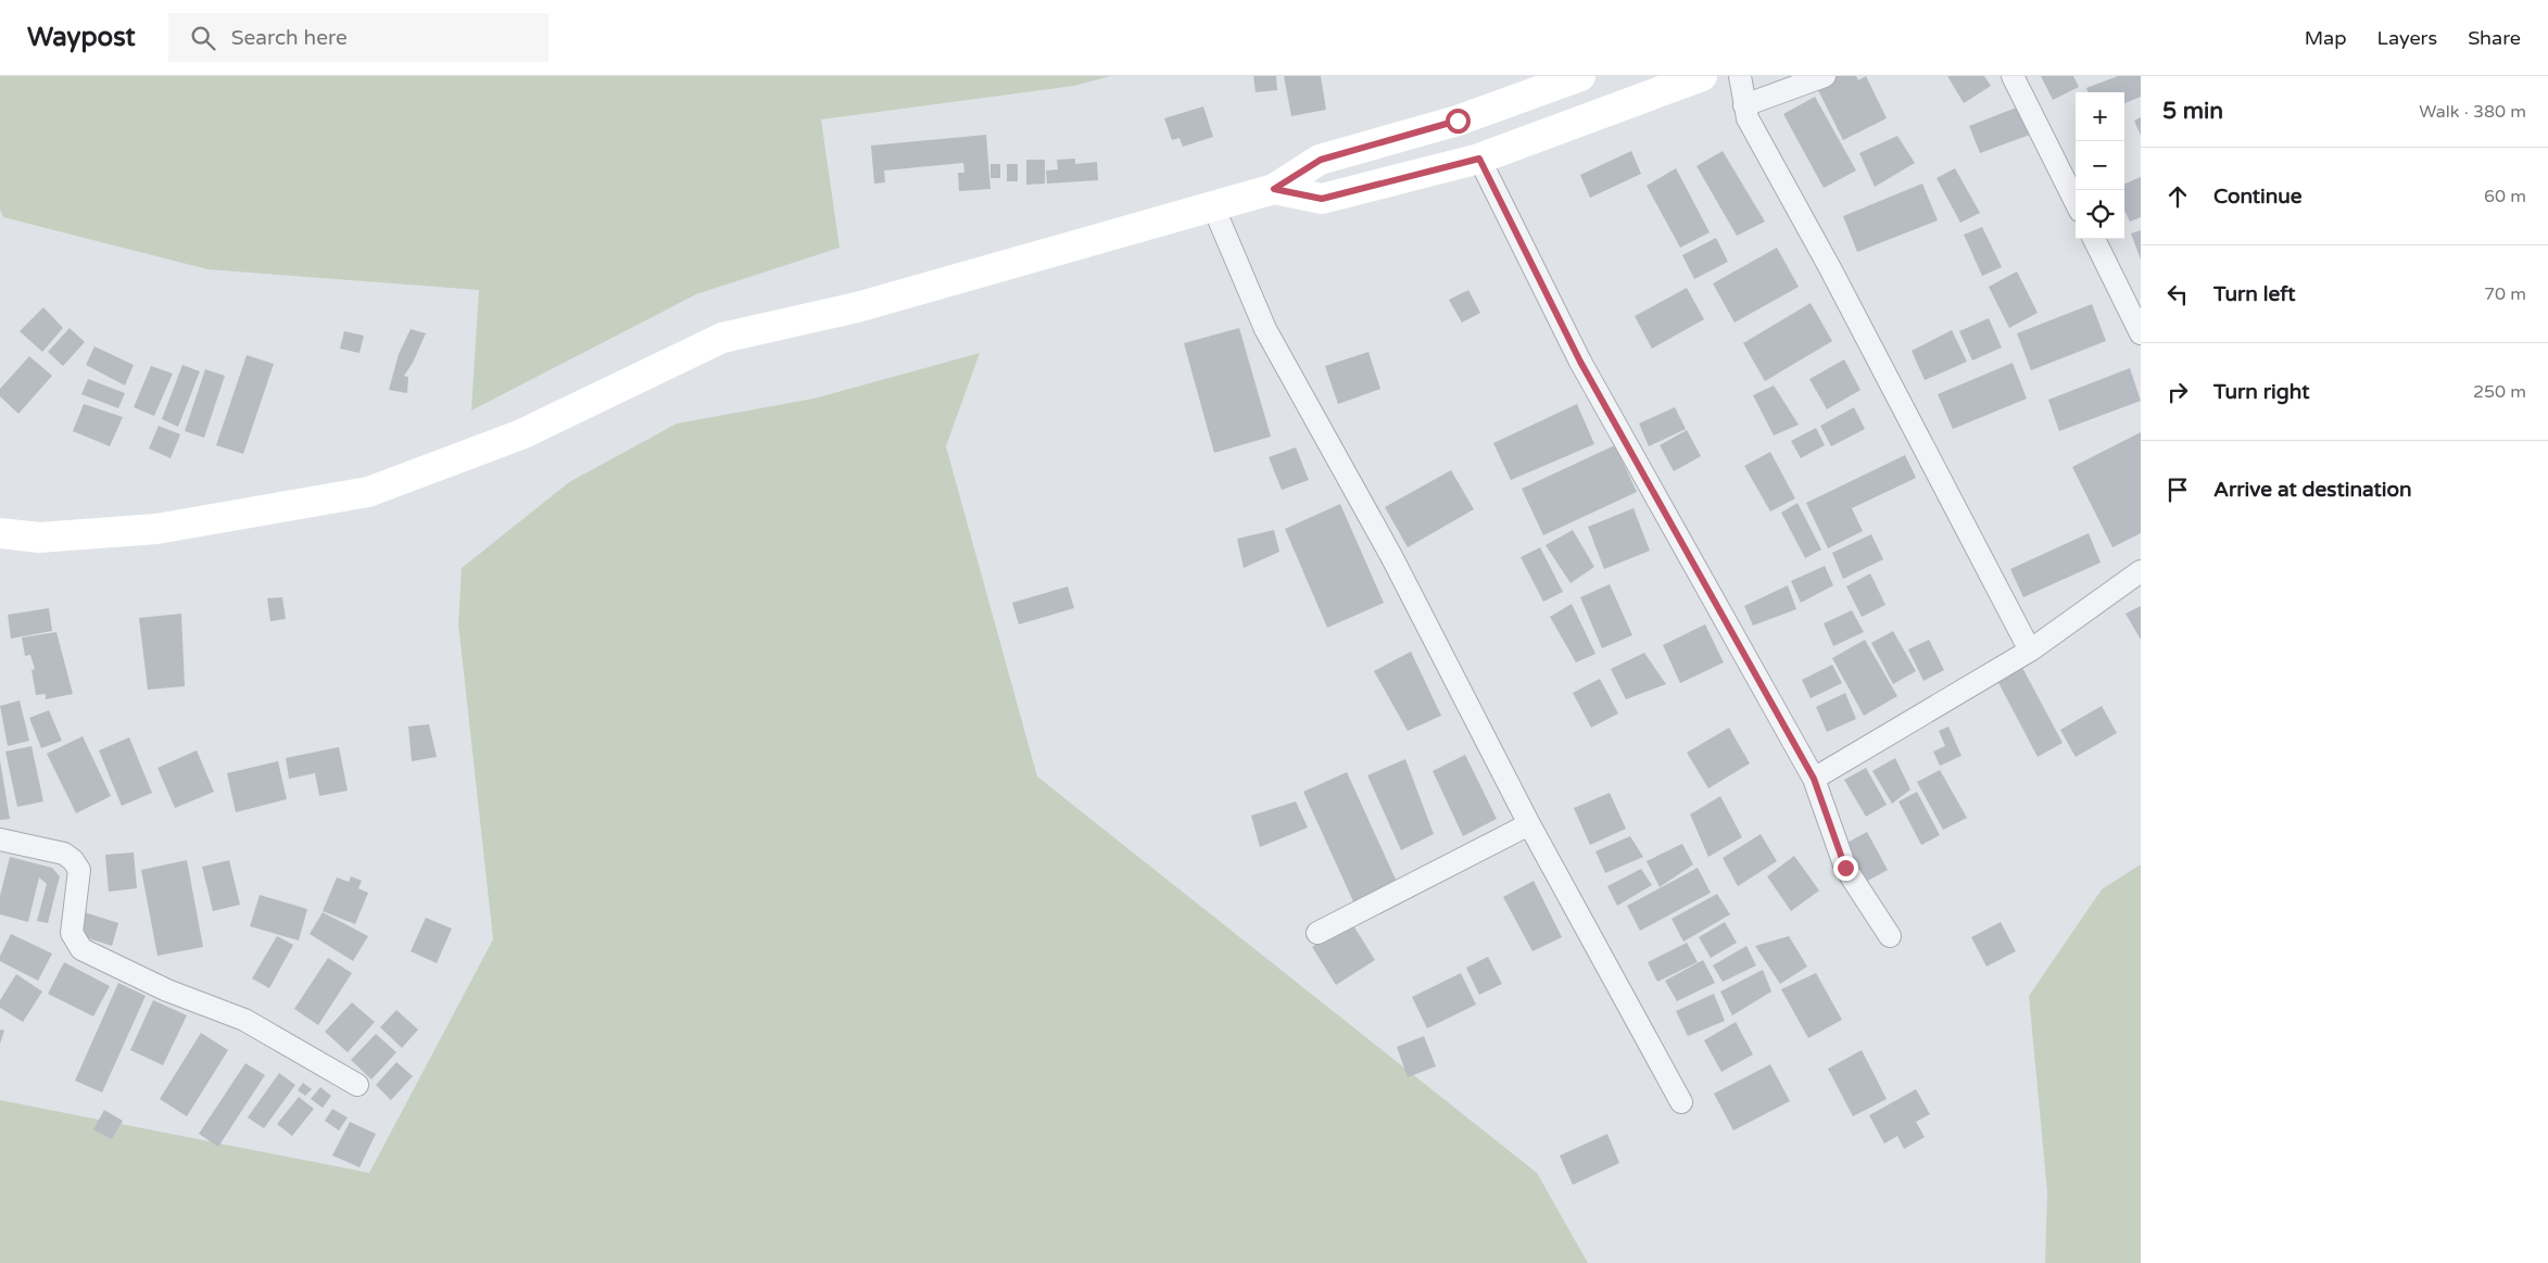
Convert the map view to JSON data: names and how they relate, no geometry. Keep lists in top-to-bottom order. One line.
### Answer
{"page":{"header":"Waypost","search":"Search here","nav":["Map","Layers","Share"],"heading":["5 min","Walk · 380 m"],"map_buttons":["+","−"],"list":[["Continue","60 m"],["Turn left","70 m"],["Turn right","250 m"],"Arrive at destination"]}}
